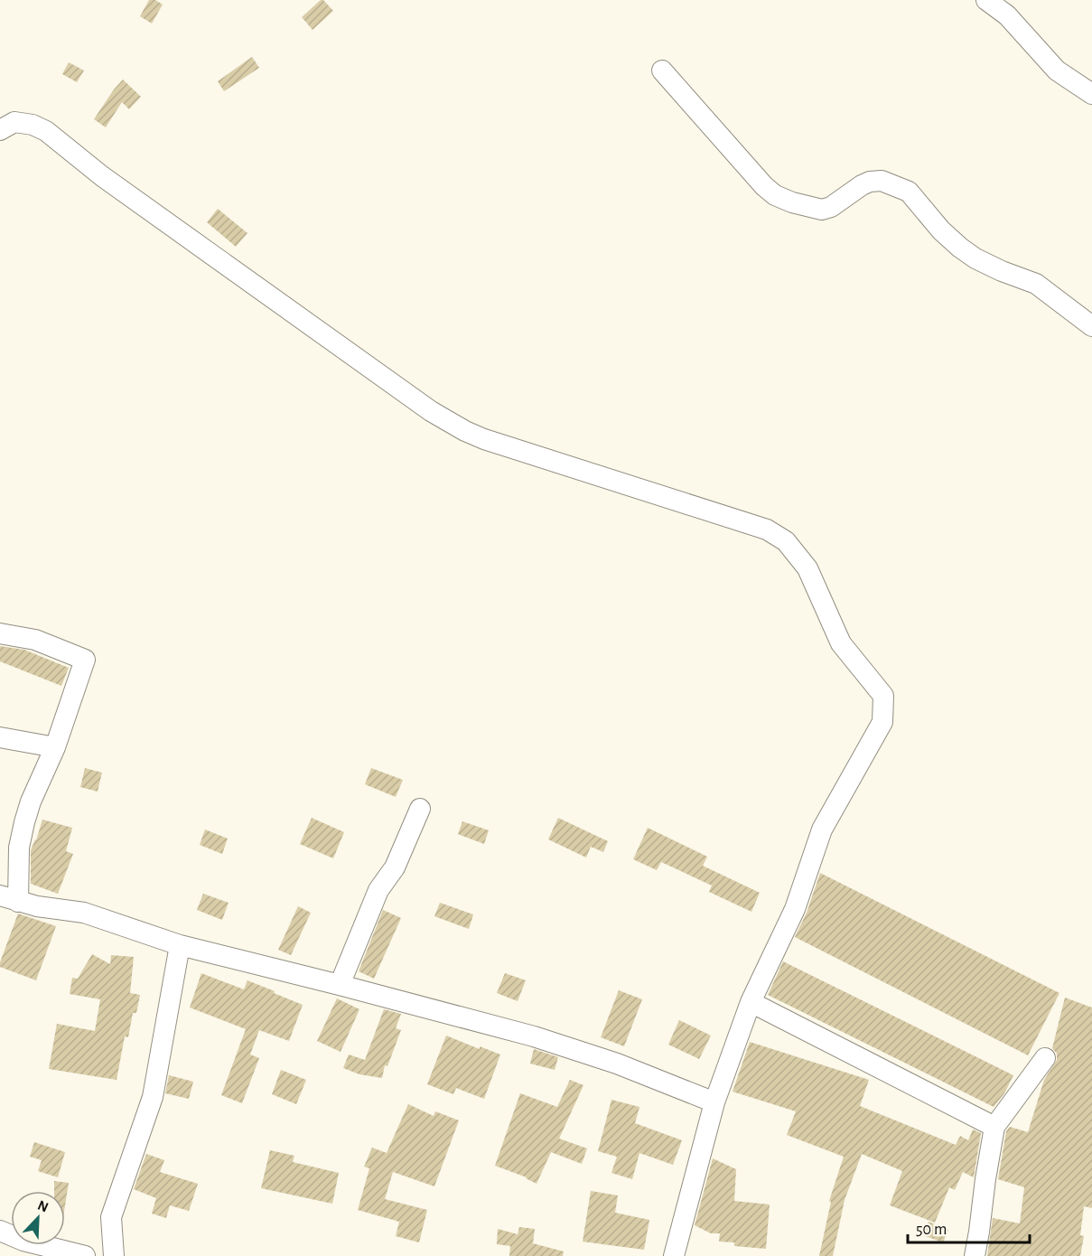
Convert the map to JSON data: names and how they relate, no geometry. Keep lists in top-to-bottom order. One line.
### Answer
{"scale_bar":"50 m","north":"top right"}
